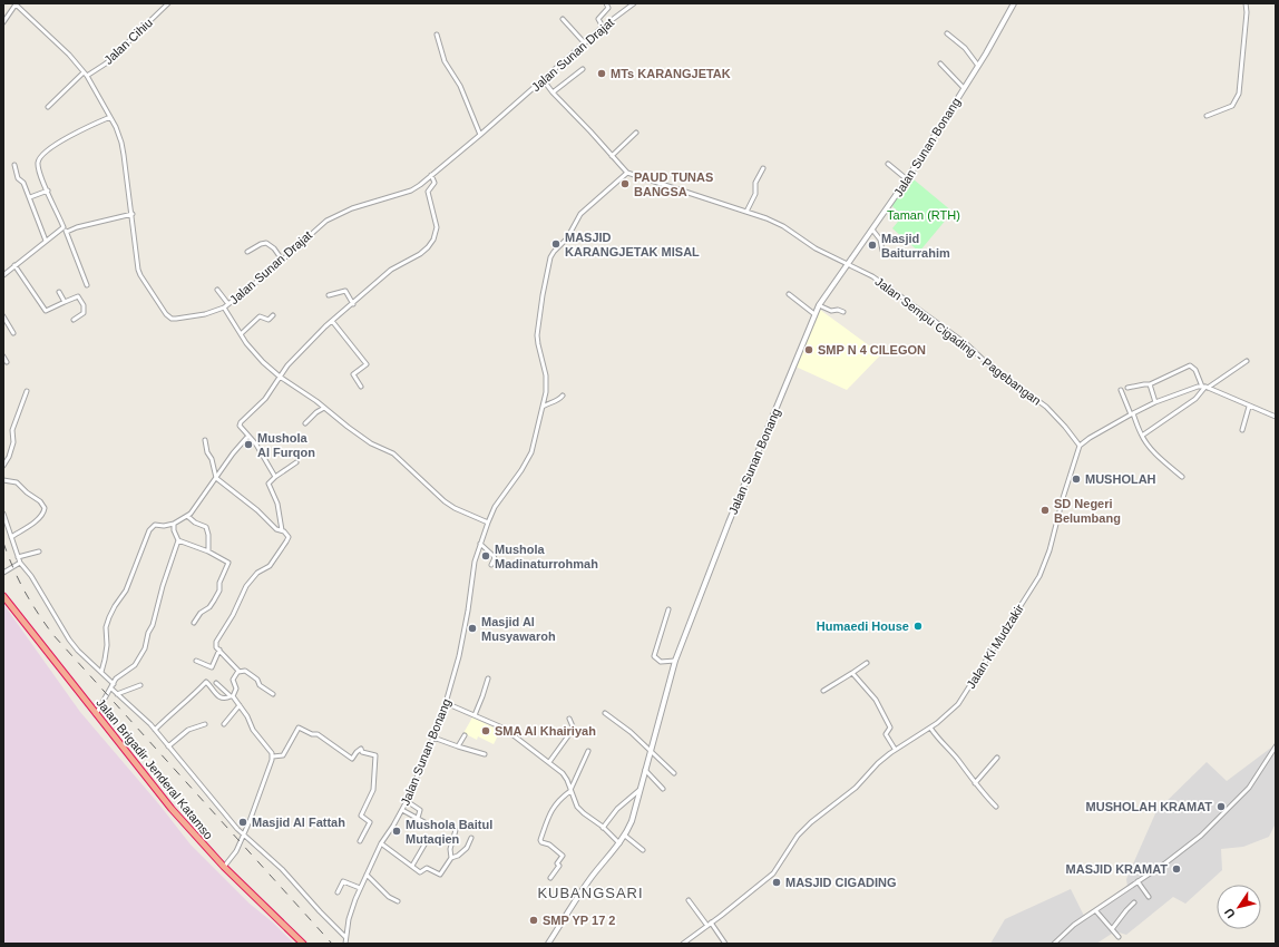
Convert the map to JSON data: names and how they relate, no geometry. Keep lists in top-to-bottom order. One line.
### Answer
{"streets":{"highway":["Jalan Brigadir Jenderal Katamso"],"street":["Jalan Cihiu","Jalan Sunan Drajat","Jalan Sunan Bonang","Jalan Sempu Cigading - Pagebangan","Jalan Ki Mudzakir"]},"crossings":[["Jalan Cihiu","Jalan Sunan Drajat"],["Jalan Sunan Bonang","Jalan Sempu Cigading - Pagebangan"],["Jalan Sempu Cigading - Pagebangan","Jalan Ki Mudzakir"]],"districts":["KUBANGSARI"],"parks":["Taman (RTH)"],"places":["MTs KARANGJETAK","PAUD TUNAS BANGSA","MASJID KARANGJETAK MISAL","Masjid Baiturrahim","SMP N 4 CILEGON","Mushola Al Furqon","MUSHOLAH","SD Negeri Belumbang","Mushola Madinaturrohmah","Humaedi House","Masjid Al Musyawaroh","SMA Al Khairiyah","MUSHOLAH KRAMAT","Masjid Al Fattah","Mushola Baitul Mutaqien","MASJID KRAMAT","MASJID CIGADING","SMP YP 17 2"],"north":"bottom left"}
